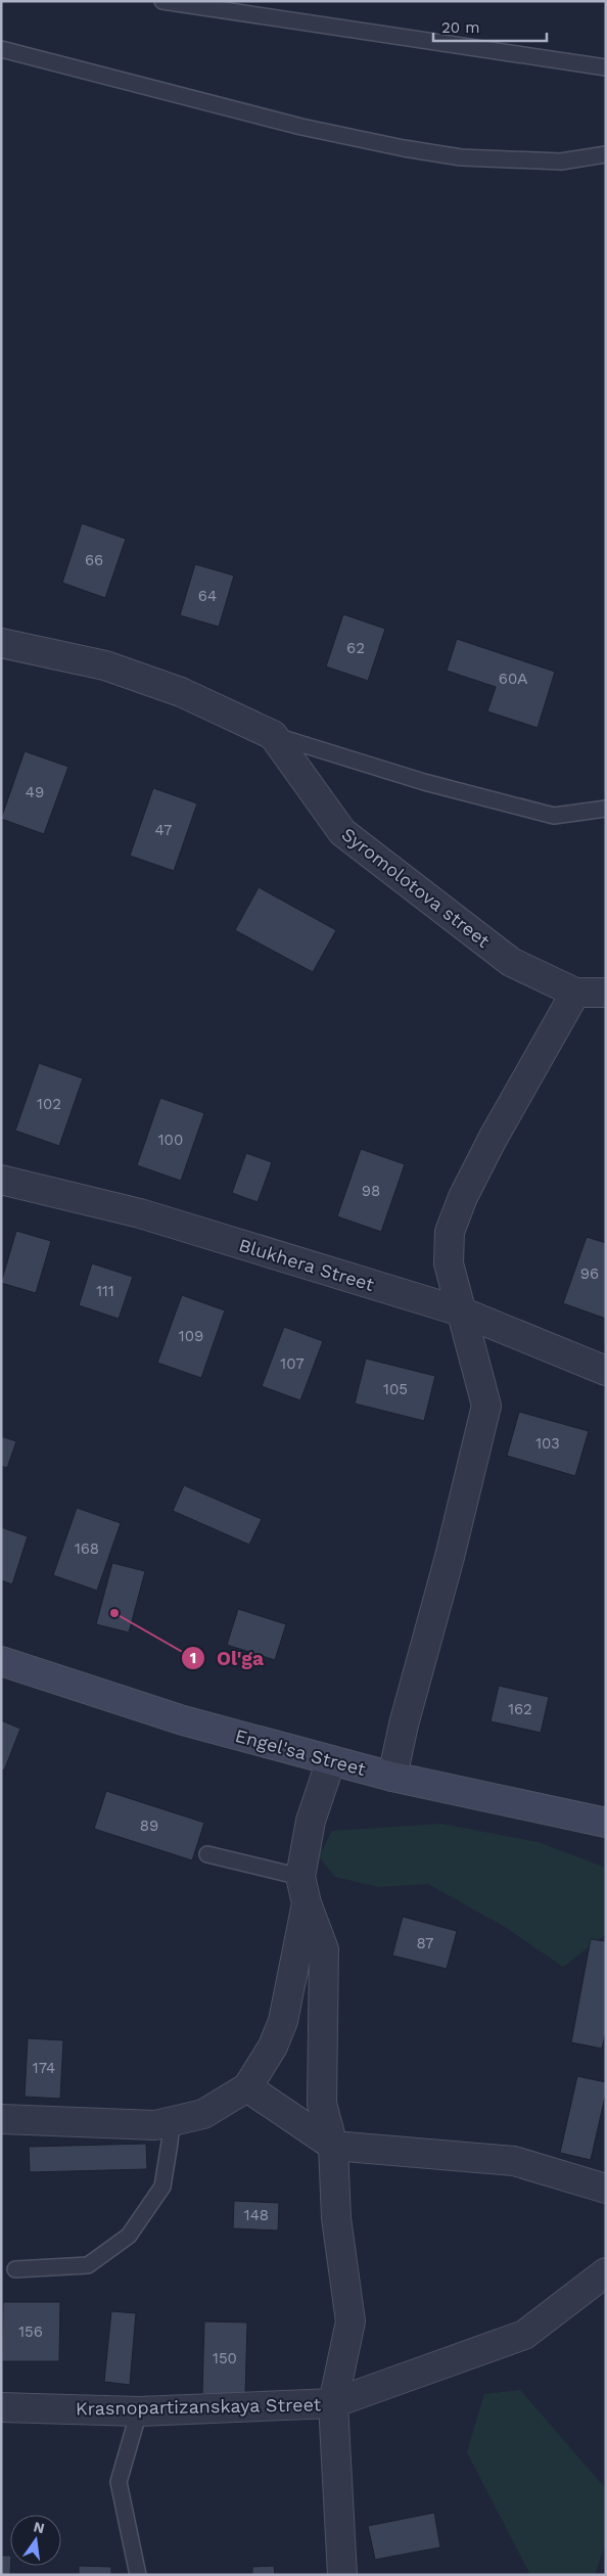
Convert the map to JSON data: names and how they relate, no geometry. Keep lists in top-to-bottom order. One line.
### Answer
{"streets":{"main road":["Engel'sa Street"],"street":["Syromolotova street","Blukhera Street","Krasnopartizanskaya Street"]},"crossings":[["Engel'sa Street","Krasnopartizanskaya Street"]],"places":["Ol'ga"],"house_numbers":["66","64","62","60А","49","47","102","100","98","96","111","109","107","105","103","168","162","89","87","174","148","156","150"],"scale_bar":"20 m","north":"top"}
